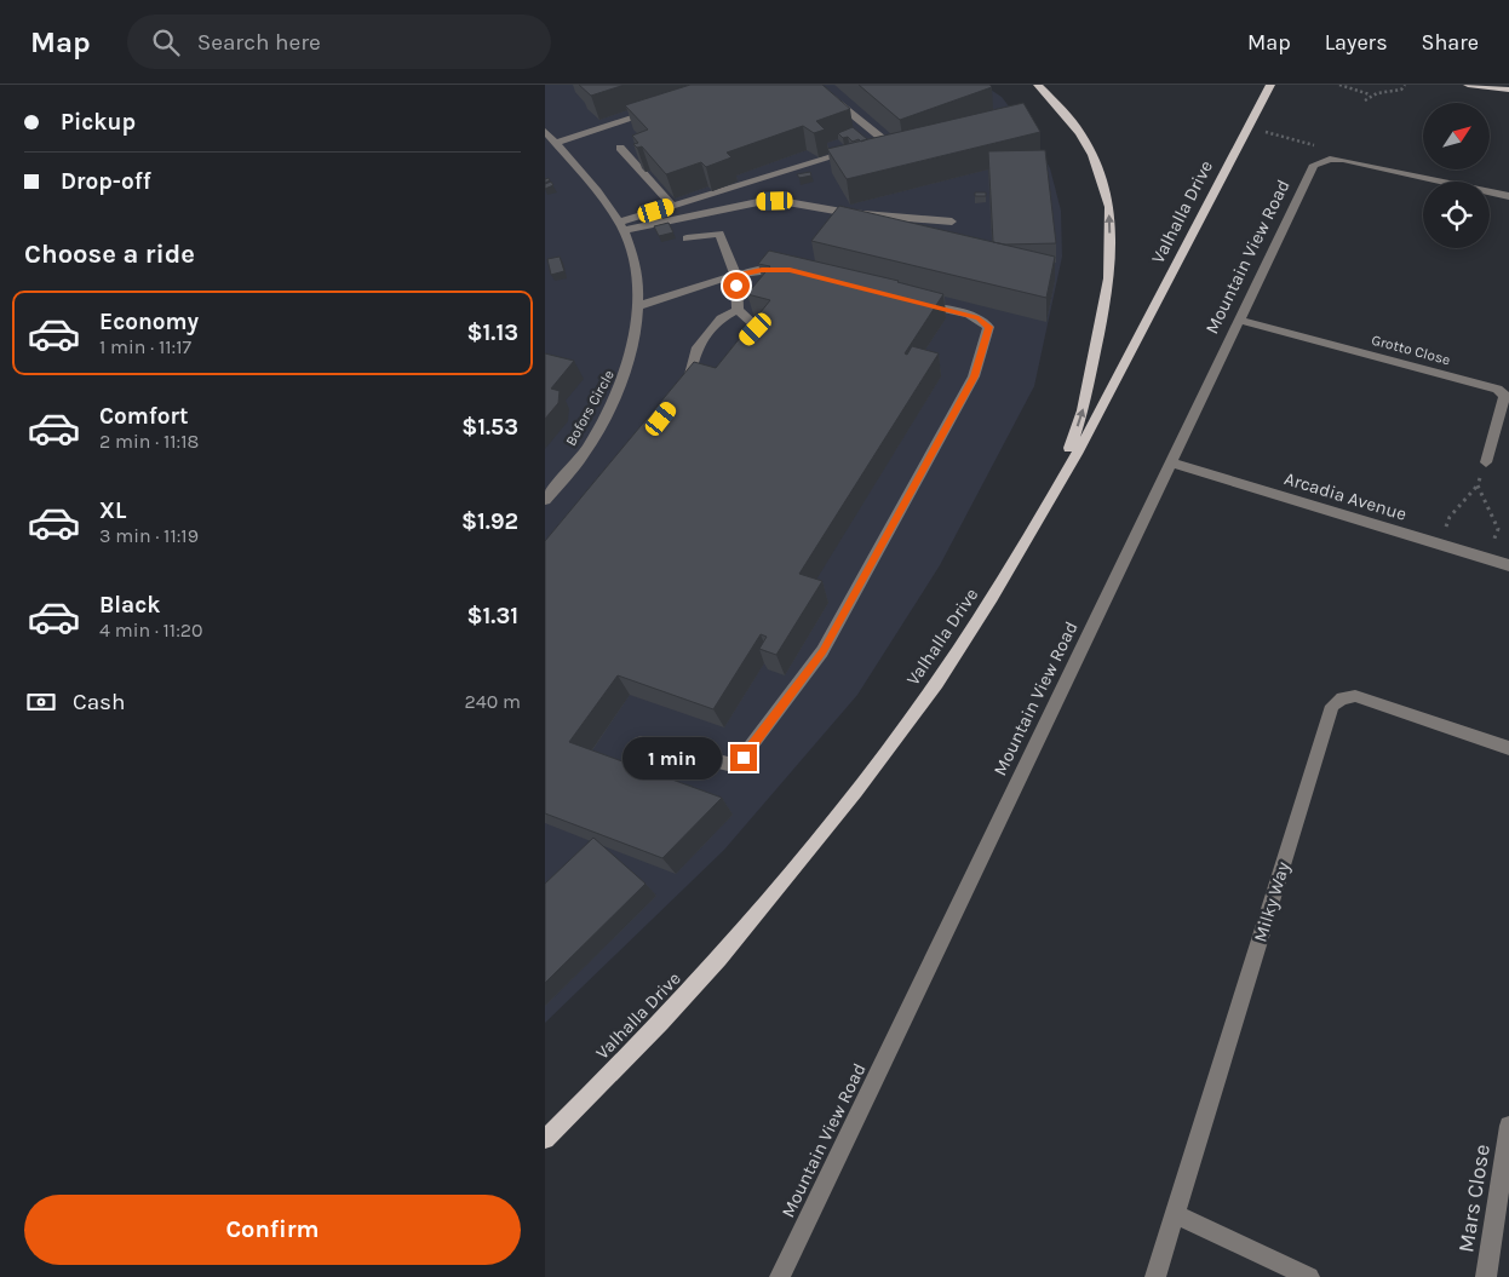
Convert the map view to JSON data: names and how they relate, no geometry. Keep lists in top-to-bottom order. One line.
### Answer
{"streets":{"main road":["Valhalla Drive"],"street":["Mountain View Road","Grotto Close","Bofors Circle","Arcadia Avenue","Milky Way","Mars Close"]},"crossings":[["Mountain View Road","Grotto Close"],["Mountain View Road","Arcadia Avenue"]],"north":"top right","page":{"header":"Map","search":"Search here","nav":["Map","Layers","Share"],"banner":["Pickup","Drop-off"],"heading":"Choose a ride","list":[{"name":"Economy","note":"1 min · 11:17","value":"$1.13"},{"name":"Comfort","note":"2 min · 11:18","value":"$1.53"},{"name":"XL","note":"3 min · 11:19","value":"$1.92"},{"name":"Black","note":"4 min · 11:20","value":"$1.31"}],"pay":["Cash","240 m"],"bubble":"1 min","buttons":"Confirm"}}
